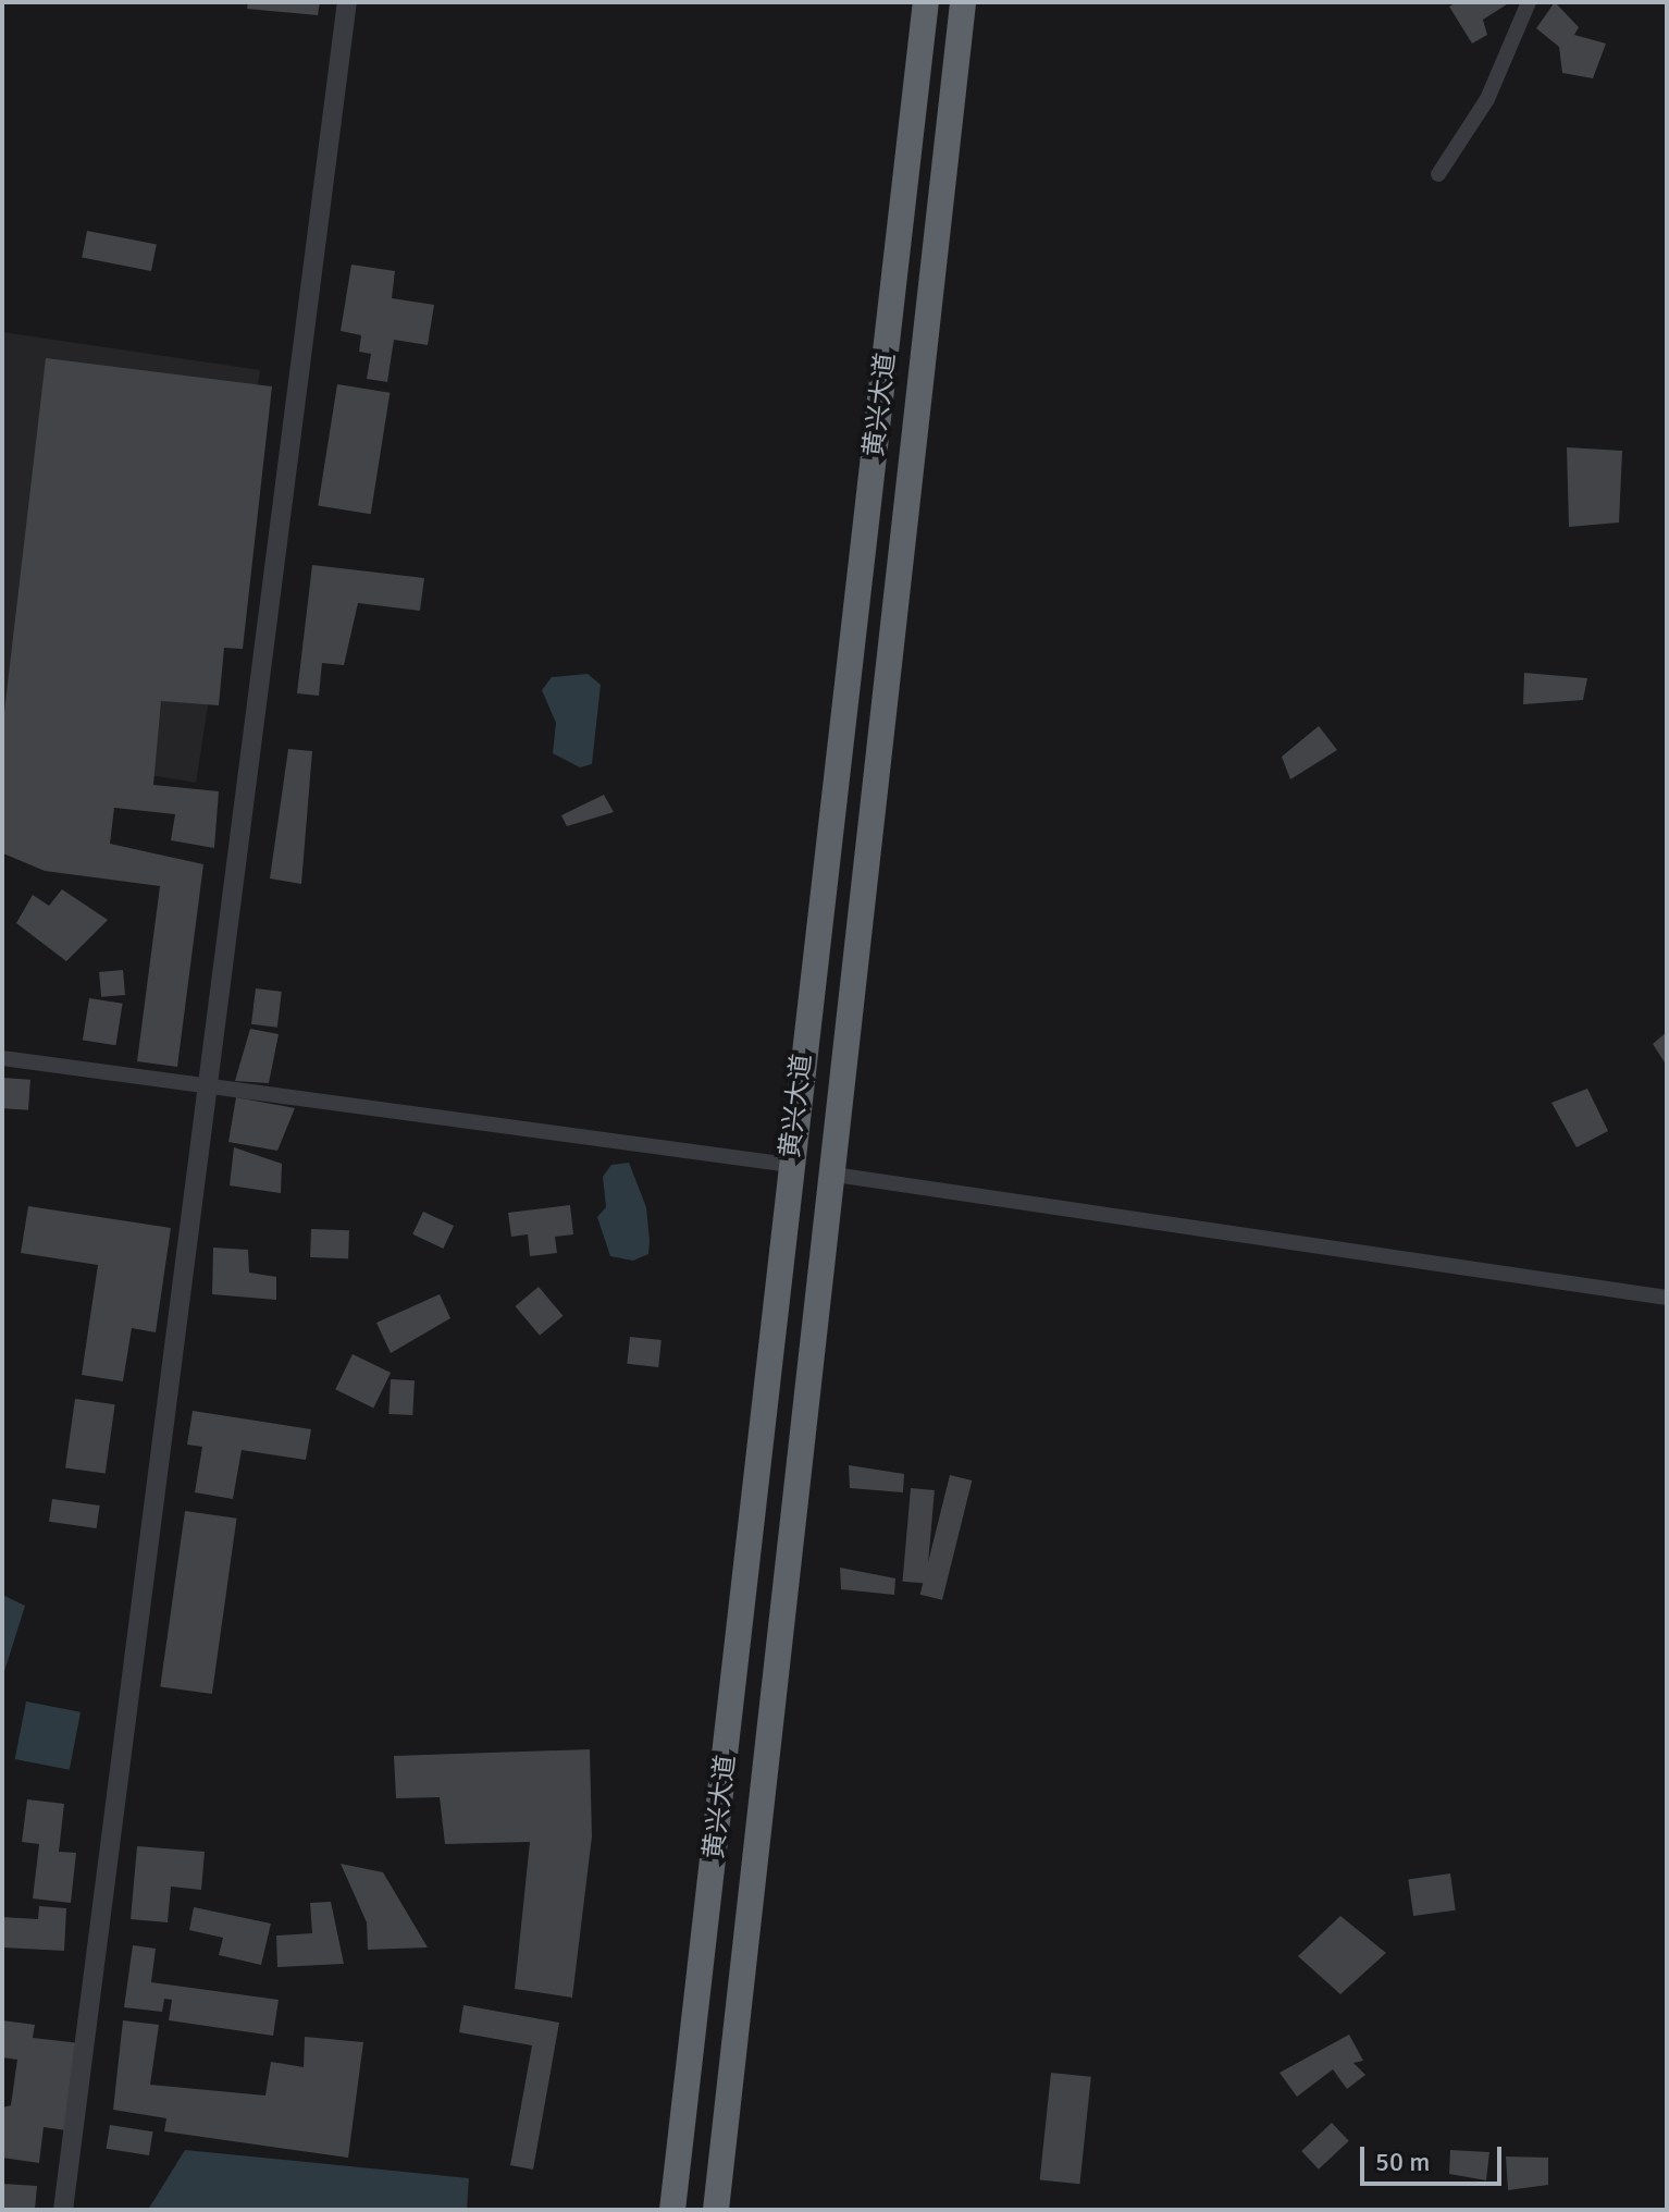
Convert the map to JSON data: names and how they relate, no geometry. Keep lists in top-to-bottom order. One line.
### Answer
{"streets":{"highway":["黄兴大道"]},"scale_bar":"50 m"}
